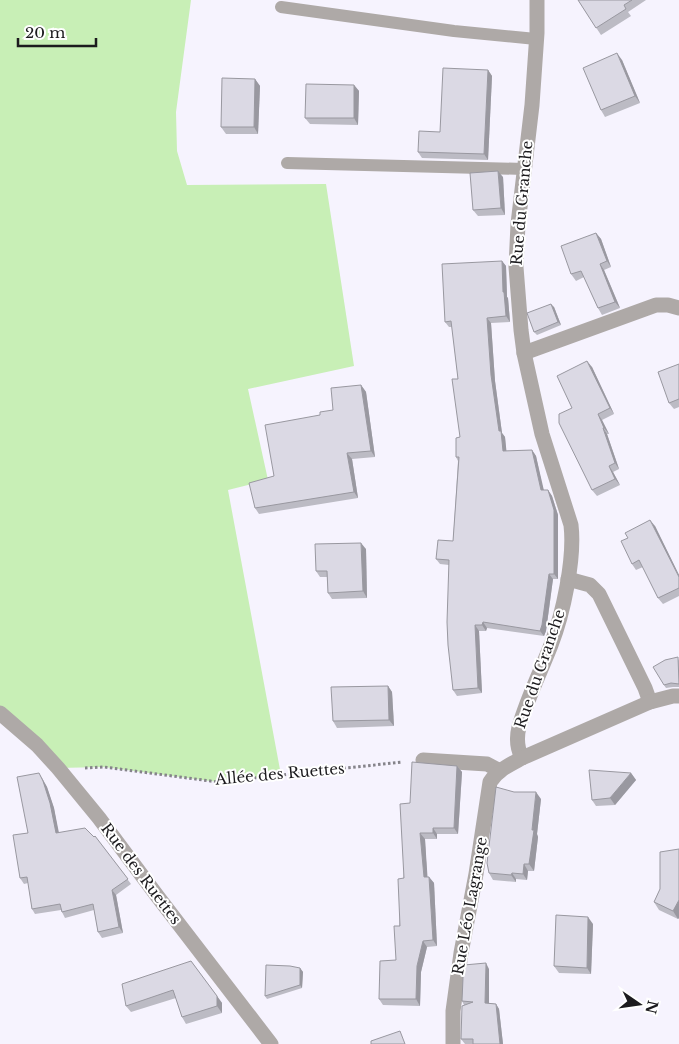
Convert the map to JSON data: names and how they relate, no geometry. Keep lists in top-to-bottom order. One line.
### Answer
{"streets":{"street":["Rue du Granche","Rue des Ruettes","Rue Léo Lagrange"],"path":["Allée des Ruettes"]},"crossings":[["Allée des Ruettes","Rue des Ruettes"]],"scale_bar":"20 m","north":"right"}
